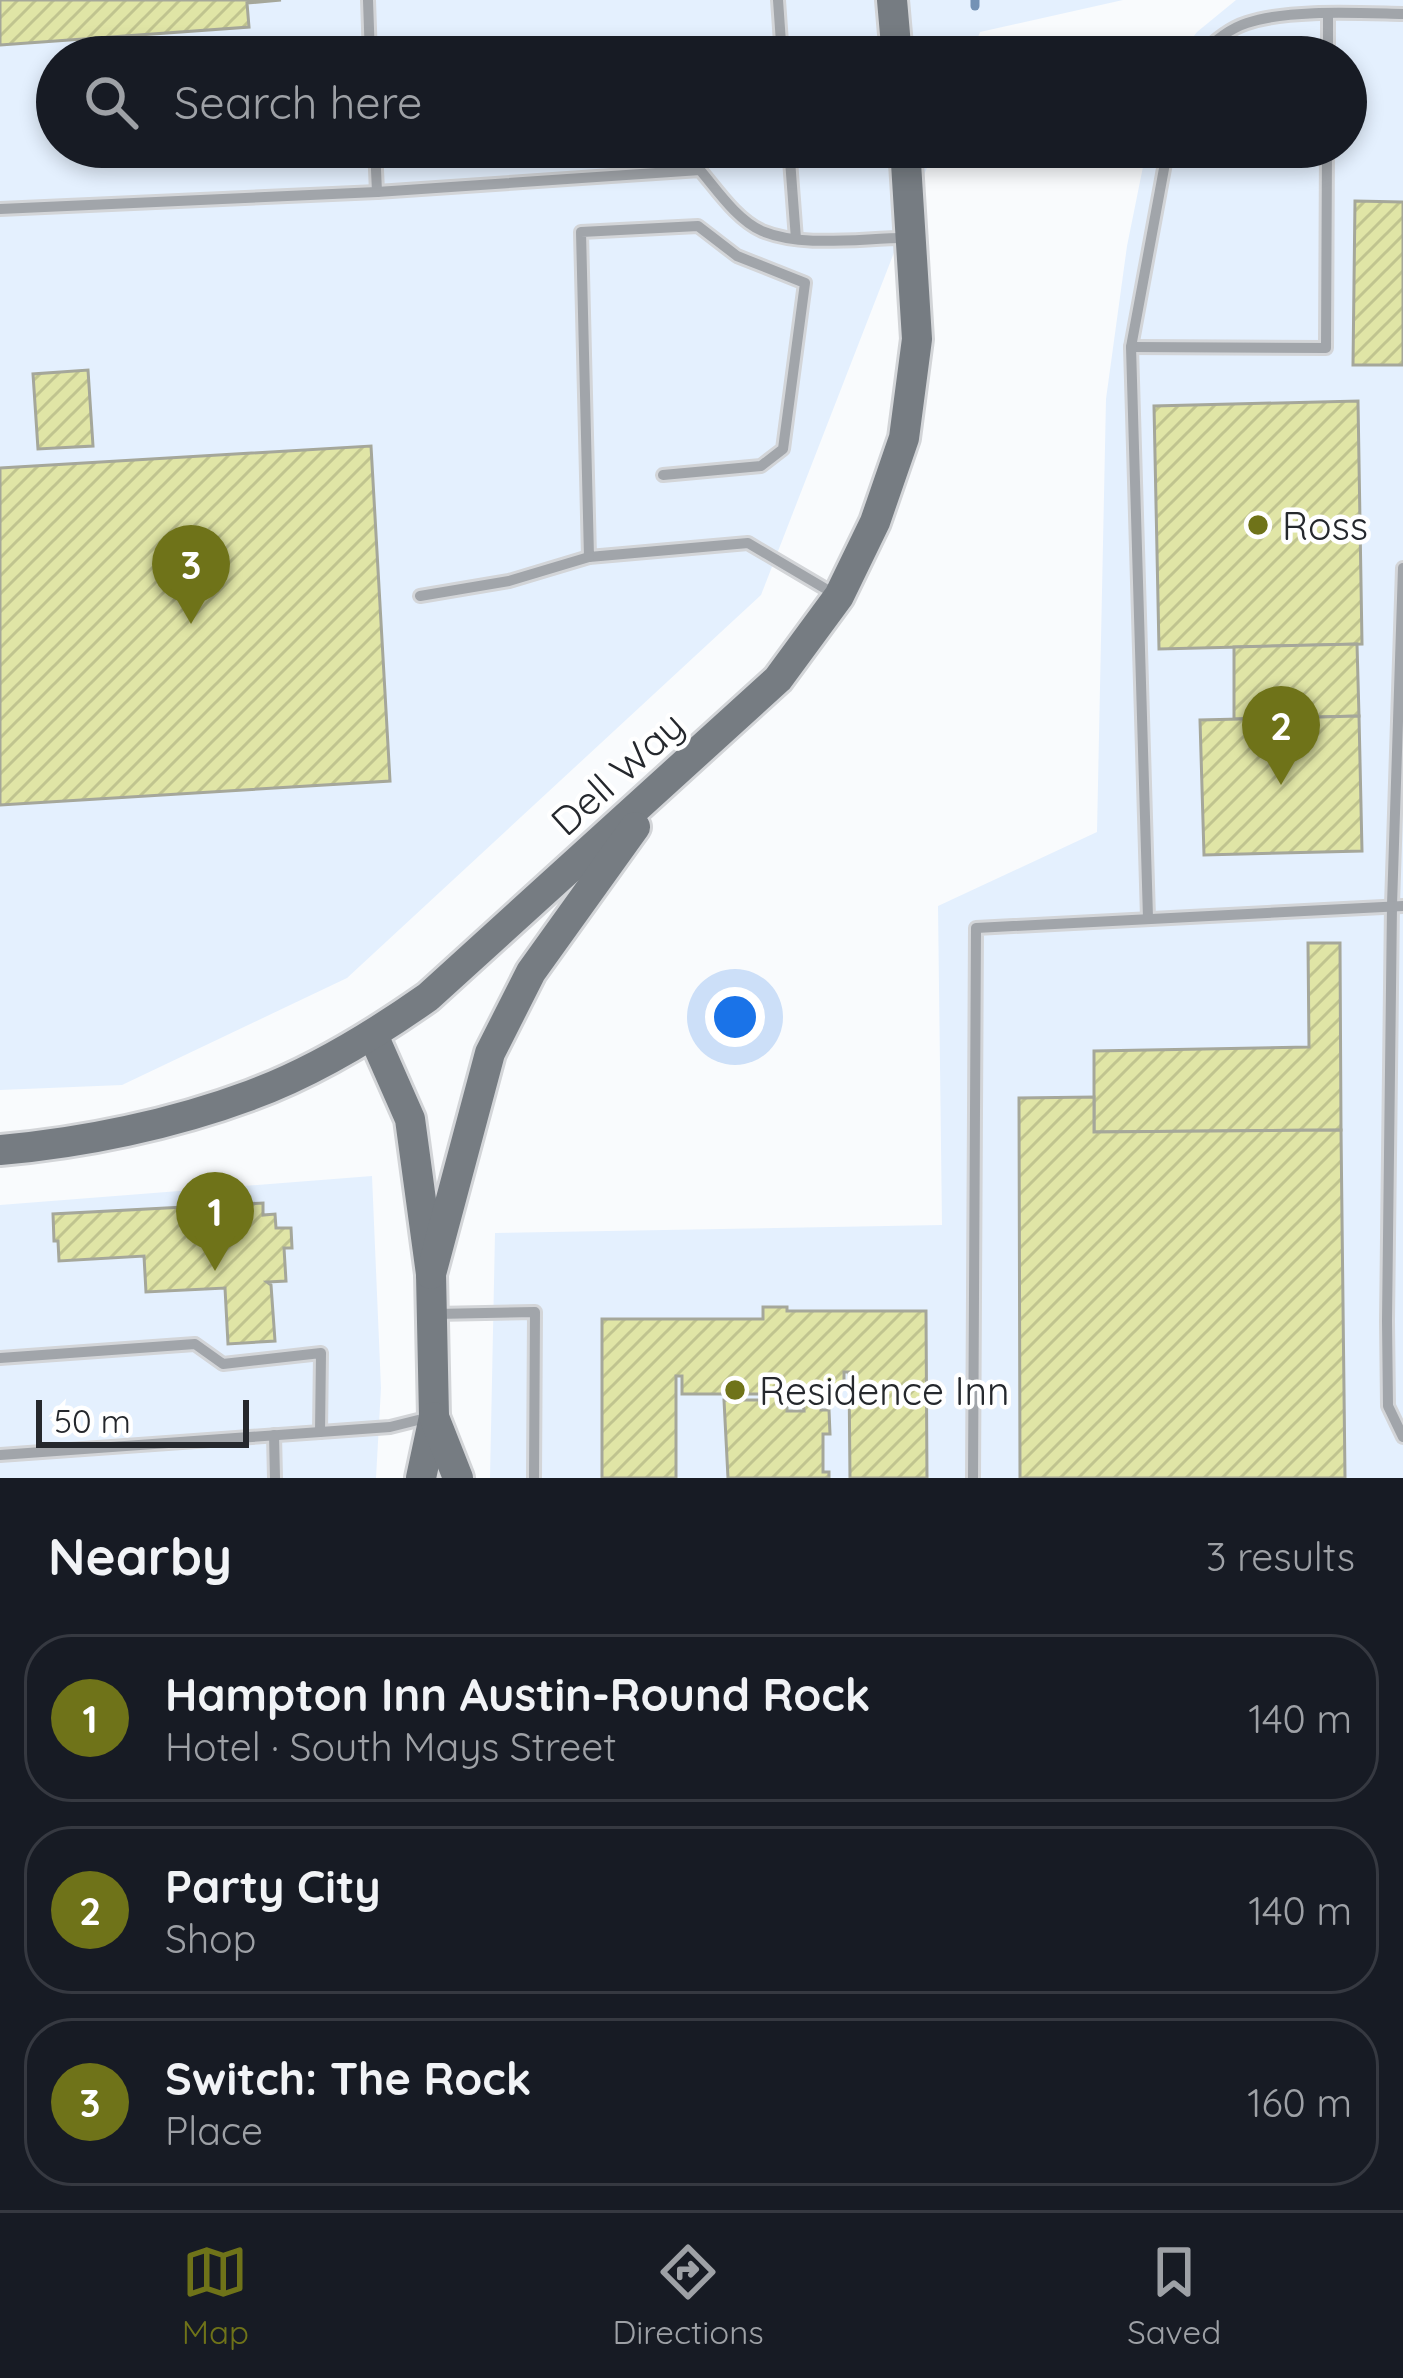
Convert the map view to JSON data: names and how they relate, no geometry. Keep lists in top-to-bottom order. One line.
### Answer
{"streets":{"street":["Dell Way"]},"places":["Ross","Residence Inn"],"scale_bar":"50 m","page":{"search":"Search here","pins":["3","2","1"],"scale":"50 m","heading":["Nearby","3 results"],"list":[{"mark":"1","name":"Hampton Inn Austin-Round Rock","note":"Hotel · South Mays Street","value":"140 m"},{"mark":"2","name":"Party City","note":"Shop","value":"140 m"},{"mark":"3","name":"Switch: The Rock","note":"Place","value":"160 m"}],"nav":["Map","Directions","Saved"]}}
